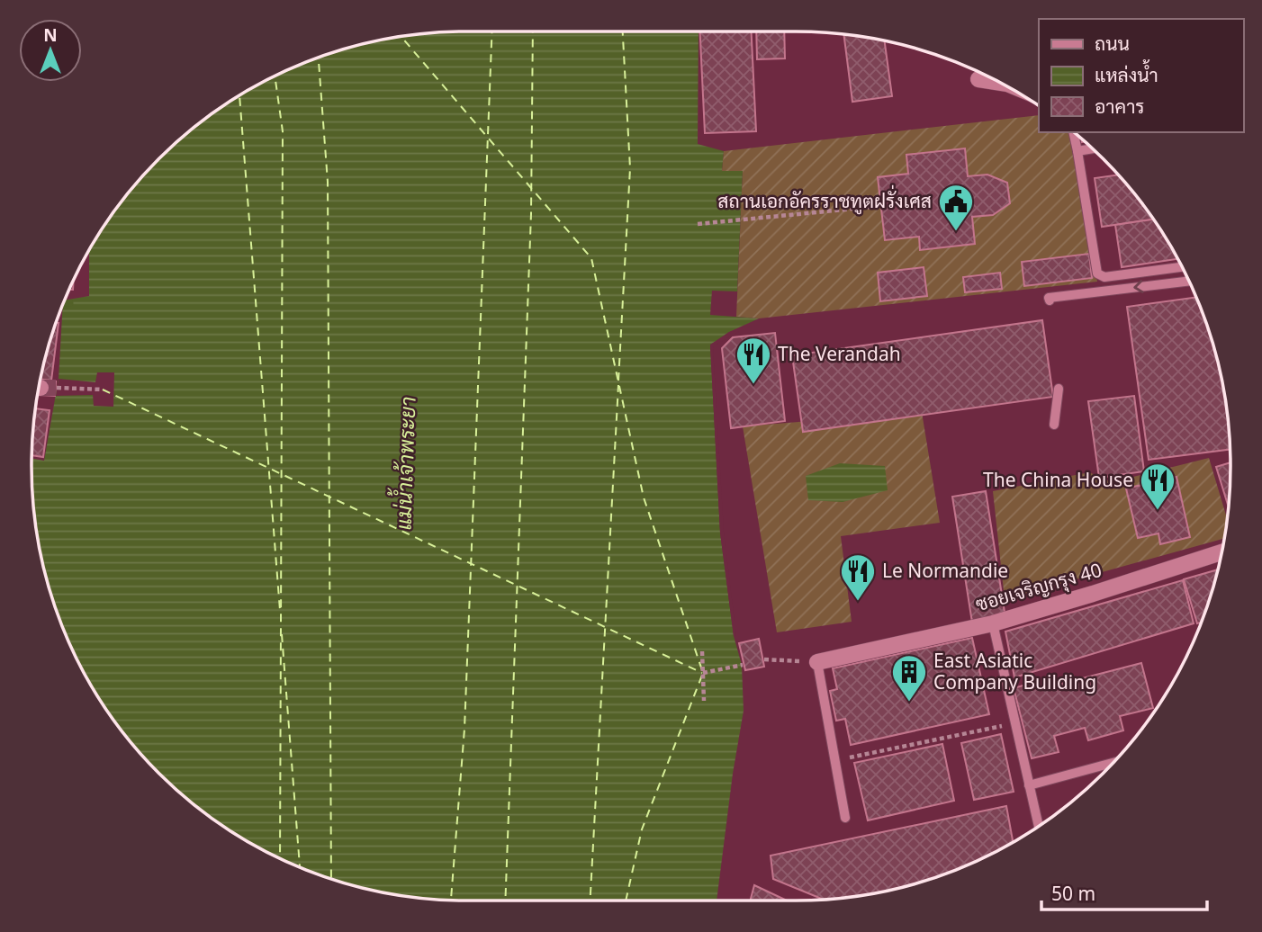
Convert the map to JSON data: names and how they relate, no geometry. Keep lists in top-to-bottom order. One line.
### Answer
{"streets":{"street":["ซอยเจริญกรุง 40"]},"water":["แม่น้ำเจ้าพระยา"],"places":{"public building":["สถานเอกอัครราชทูตฝรั่งเศส"],"restaurant":["The Verandah","The China House","Le Normandie"],"building":["East Asiatic Company Building"]},"legend":["ถนน","แหล่งน้ำ","อาคาร"],"scale_bar":"50 m","north":"top"}
